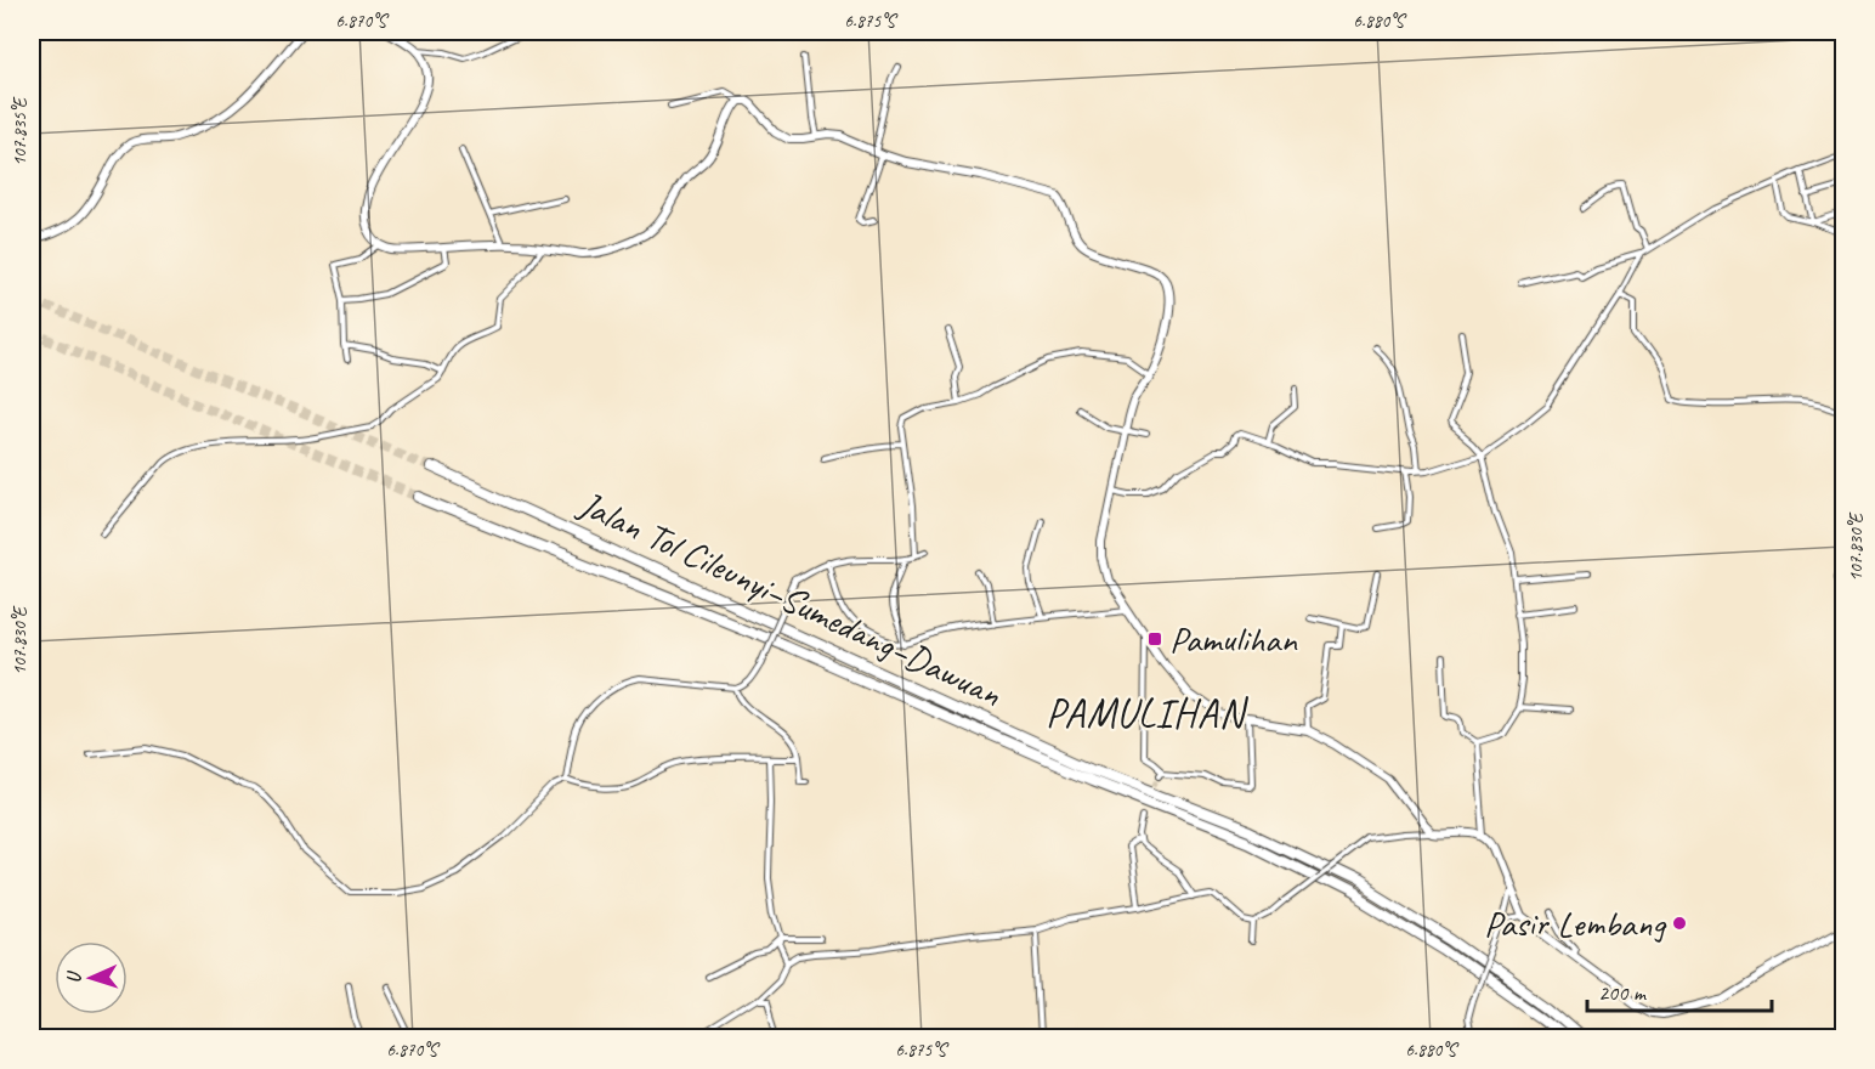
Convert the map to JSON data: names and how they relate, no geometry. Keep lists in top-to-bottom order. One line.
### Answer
{"streets":{"highway":["Jalan Tol Cileunyi–Sumedang–Dawuan"]},"districts":["PAMULIHAN"],"places":{"transit":["Pamulihan"],"other":["Pasir Lembang"]},"scale_bar":"200 m","north":"left","coordinates":["6.870°S","6.875°S","6.880°S","107.835°E","107.830°E"]}
